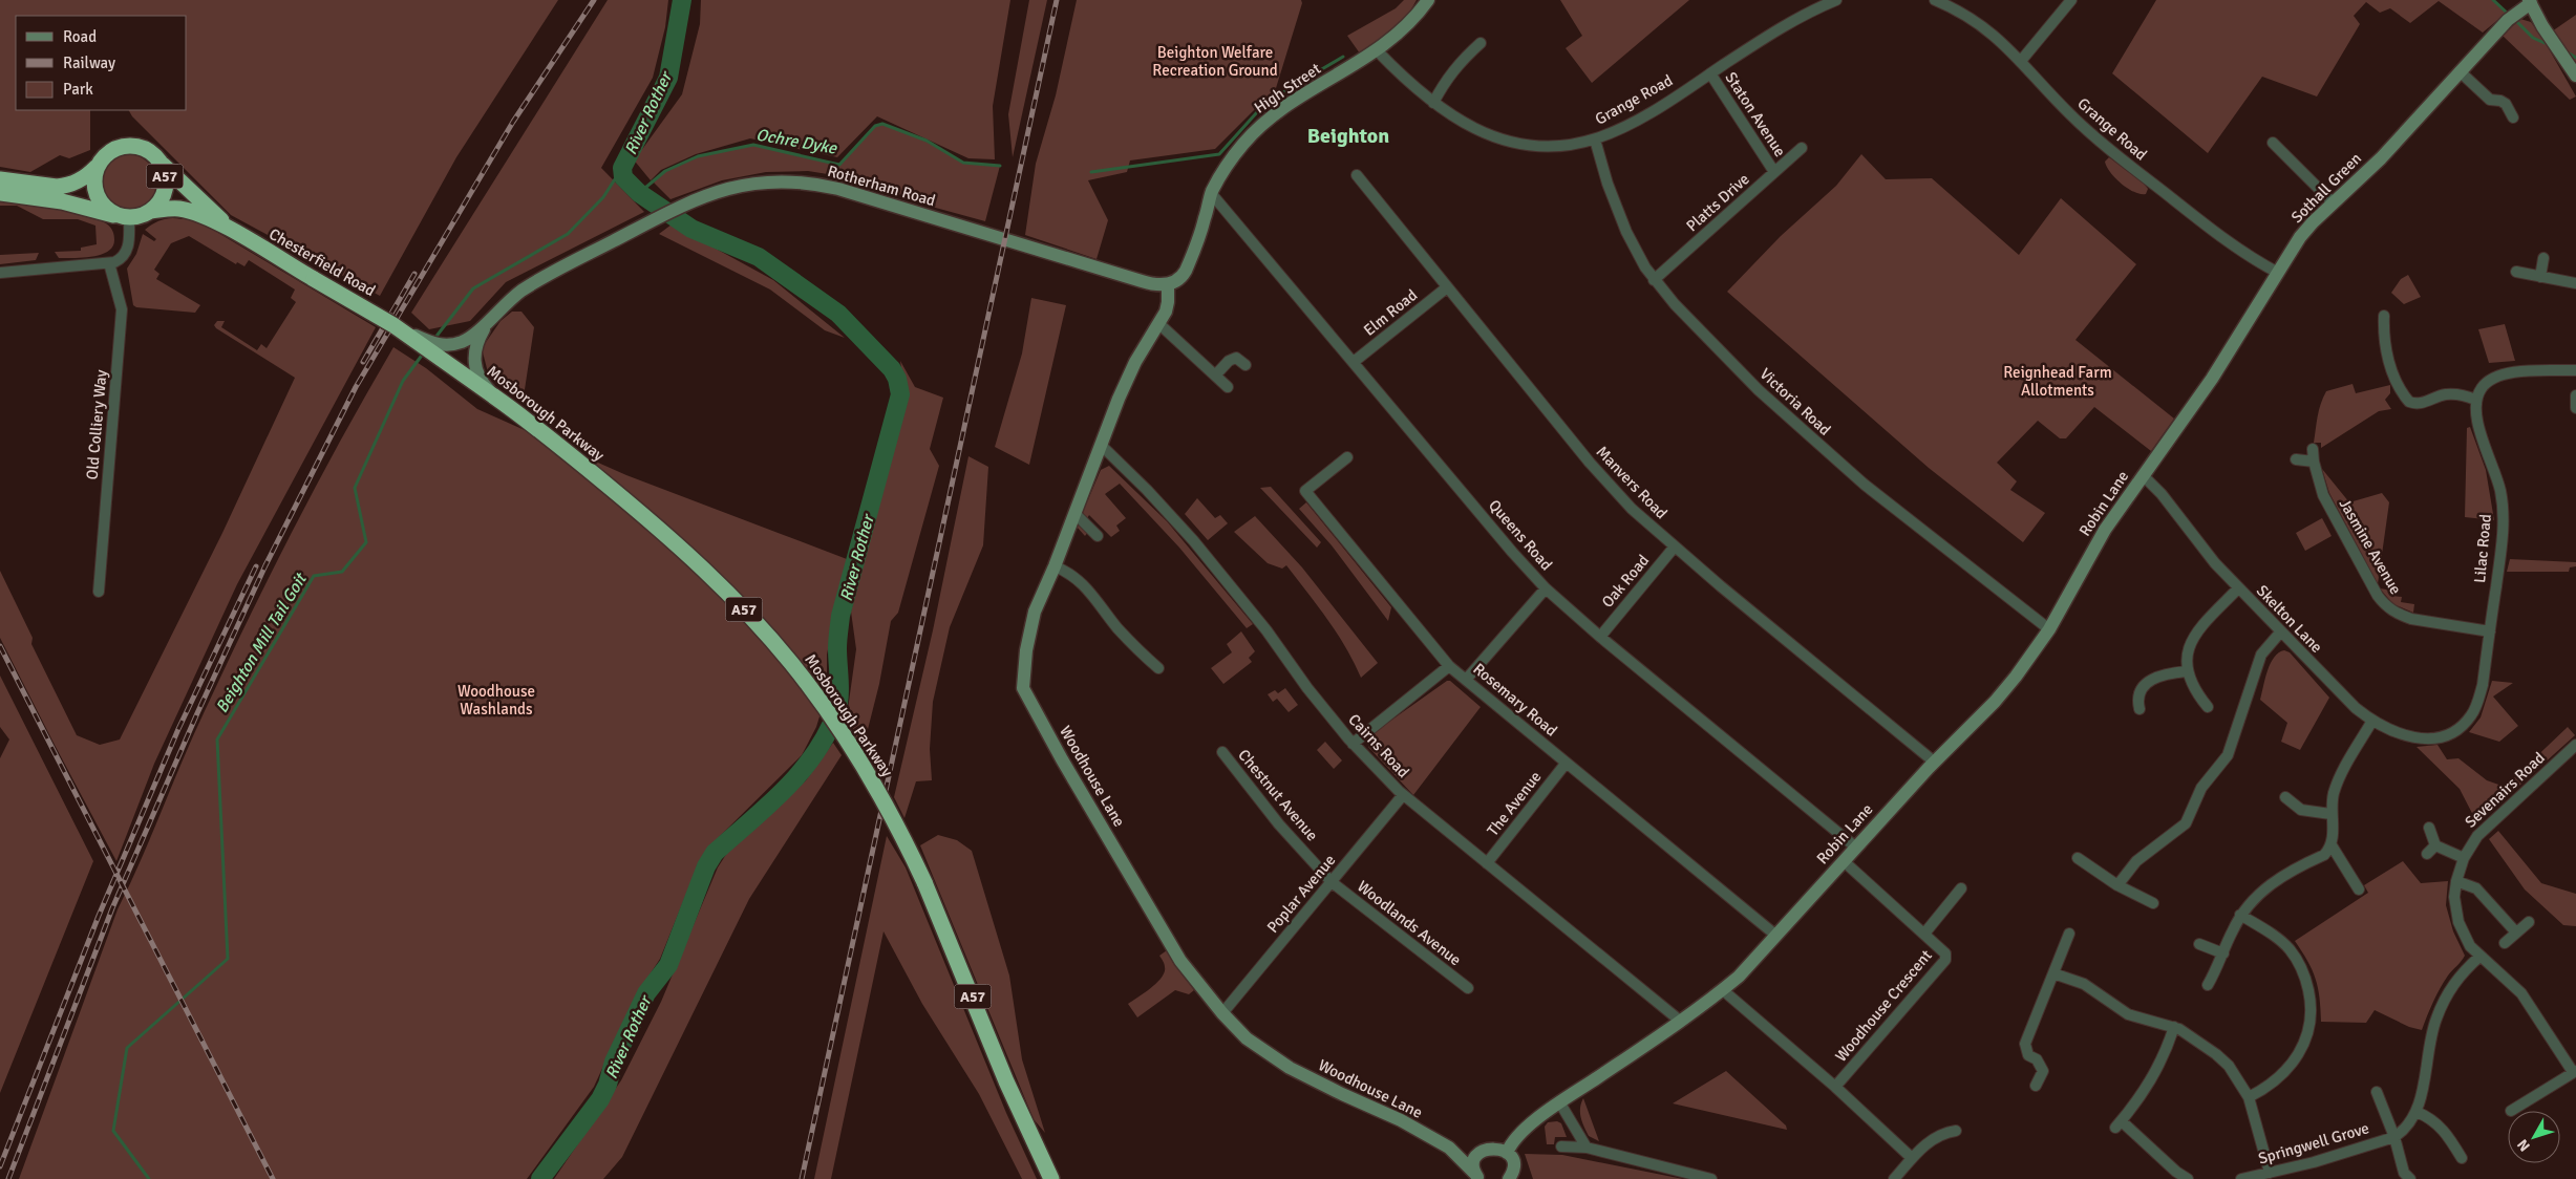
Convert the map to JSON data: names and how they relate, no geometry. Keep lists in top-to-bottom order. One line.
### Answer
{"streets":{"highway":["A57","Chesterfield Road","Mosborough Parkway"],"street":["High Street","Grange Road","Staton Avenue","Rotherham Road","Sothall Green","Platts Drive","Elm Road","Victoria Road","Old Colliery Way","Manvers Road","Robin Lane","Queens Road","Jasmine Avenue","Lilac Road","Oak Road","Skelton Lane","Rosemary Road","Cairns Road","Woodhouse Lane","Sevenairs Road","Chestnut Avenue","The Avenue","Poplar Avenue","Woodlands Avenue","Woodhouse Crescent","Springwell Grove"]},"crossings":[["High Street","Grange Road"],["High Street","Rotherham Road"],["High Street","Queens Road"],["High Street","Woodhouse Lane"],["Grange Road","Staton Avenue"],["Grange Road","Sothall Green"],["Grange Road","Victoria Road"],["Staton Avenue","Platts Drive"],["A57","Chesterfield Road"],["Rotherham Road","Mosborough Parkway"],["Rotherham Road","Woodhouse Lane"],["Sothall Green","Robin Lane"],["Sothall Green","Skelton Lane"],["Platts Drive","Victoria Road"],["Chesterfield Road","Mosborough Parkway"],["Elm Road","Manvers Road"],["Elm Road","Queens Road"],["Victoria Road","Robin Lane"],["Manvers Road","Robin Lane"],["Manvers Road","Oak Road"],["Robin Lane","Queens Road"],["Robin Lane","Skelton Lane"],["Robin Lane","Rosemary Road"],["Robin Lane","Cairns Road"],["Robin Lane","Woodhouse Crescent"],["Queens Road","Oak Road"],["Jasmine Avenue","Lilac Road"],["Lilac Road","Skelton Lane"],["Rosemary Road","The Avenue"],["Cairns Road","Woodhouse Lane"],["Cairns Road","The Avenue"],["Cairns Road","Poplar Avenue"],["Woodhouse Lane","Poplar Avenue"],["Sevenairs Road","Springwell Grove"],["Chestnut Avenue","Poplar Avenue"],["Chestnut Avenue","Woodlands Avenue"],["Poplar Avenue","Woodlands Avenue"]],"districts":["Beighton"],"water":["River Rother","Ochre Dyke","Beighton Mill Tail Goit"],"parks":["Beighton Welfare Recreation Ground","Reignhead Farm Allotments","Woodhouse Washlands"],"legend":["Road","Railway","Park"],"north":"bottom left"}
